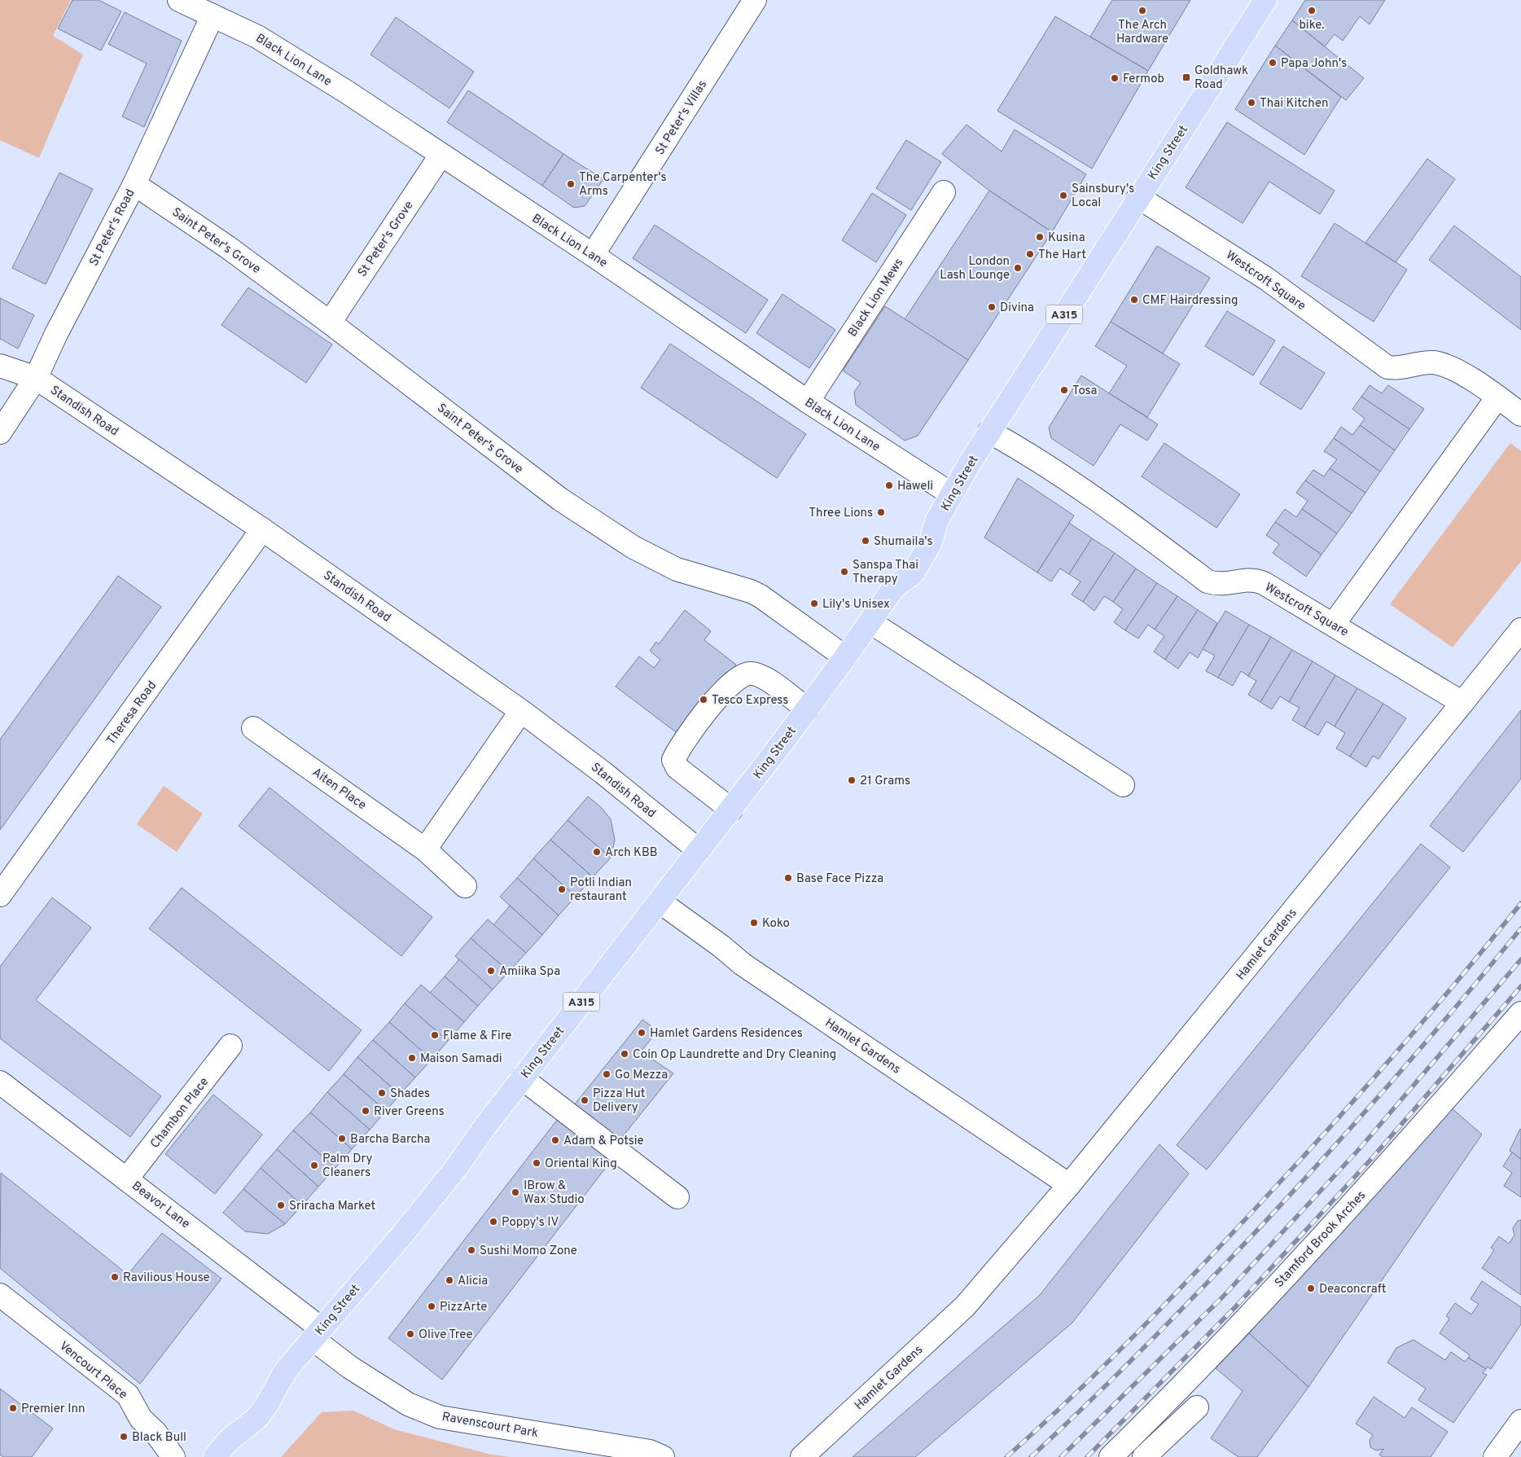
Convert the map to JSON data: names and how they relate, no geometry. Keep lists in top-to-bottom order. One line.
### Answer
{"streets":{"main road":["King Street","A315"],"street":["Black Lion Lane","St Peter's Villas","St Peter's Road","St Peter's Grove","Saint Peter's Grove","Westcroft Square","Black Lion Mews","Standish Road","Theresa Road","Aiten Place","Hamlet Gardens","Chambon Place","Beavor Lane","Stamford Brook Arches","Vencourt Place","Ravenscourt Park"]},"crossings":[["Black Lion Lane","St Peter's Villas"],["Black Lion Lane","King Street"],["Black Lion Lane","St Peter's Road"],["Black Lion Lane","St Peter's Grove"],["Black Lion Lane","Black Lion Mews"],["King Street","Saint Peter's Grove"],["King Street","Westcroft Square"],["King Street","Standish Road"],["King Street","Hamlet Gardens"],["King Street","Beavor Lane"],["King Street","Ravenscourt Park"],["St Peter's Road","Saint Peter's Grove"],["St Peter's Road","Standish Road"],["St Peter's Grove","Saint Peter's Grove"],["Westcroft Square","Hamlet Gardens"],["Standish Road","Theresa Road"],["Chambon Place","Beavor Lane"],["Beavor Lane","Ravenscourt Park"]],"places":{"other":["The Arch Hardware","bike.","Papa John's","Fermob","Thai Kitchen","The Carpenter's Arms","Sainsbury's Local","Kusina","The Hart","London Lash Lounge","CMF Hairdressing","Divina","Tosa","Haweli","Three Lions","Shumaila's","Sanspa Thai Therapy","Lily's Unisex","Tesco Express","21 Grams","Arch KBB","Base Face Pizza","Potli Indian restaurant","Koko","Amiika Spa","Hamlet Gardens Residences","Flame & Fire","Coin Op Laundrette and Dry Cleaning","Maison Samadi","Go Mezza","Shades","Pizza Hut Delivery","River Greens","Barcha Barcha","Adam & Potsie","Oriental King","Palm Dry Cleaners","IBrow & Wax Studio","Sriracha Market","Poppy's IV","Sushi Momo Zone","Ravilious House","Alicia","Deaconcraft","PizzArte","Olive Tree","Premier Inn","Black Bull"],"transit":["Goldhawk Road"]}}
